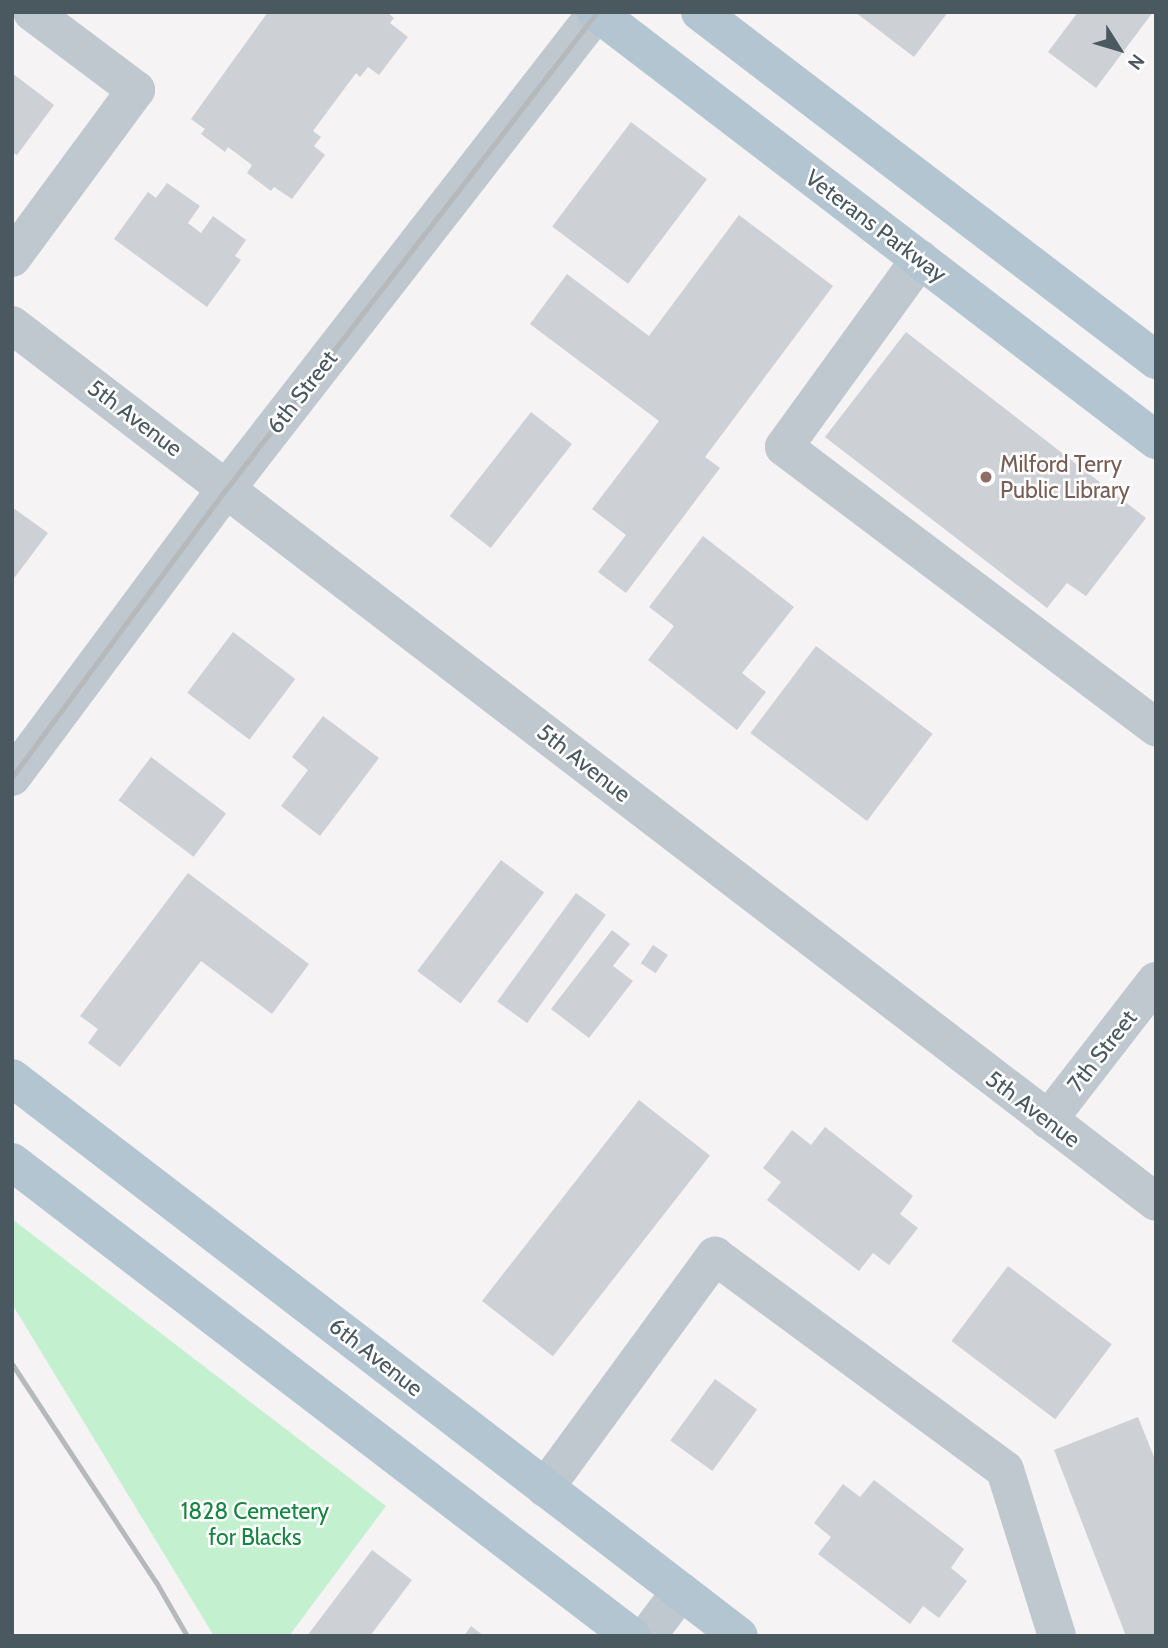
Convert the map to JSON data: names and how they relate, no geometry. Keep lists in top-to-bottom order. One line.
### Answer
{"streets":{"main road":["Veterans Parkway","6th Avenue"],"street":["6th Street","5th Avenue","7th Street"]},"crossings":[["Veterans Parkway","6th Street"],["6th Street","5th Avenue"],["5th Avenue","7th Street"]],"parks":["1828 Cemetery for Blacks"],"places":["Milford Terry Public Library"],"north":"bottom right"}
